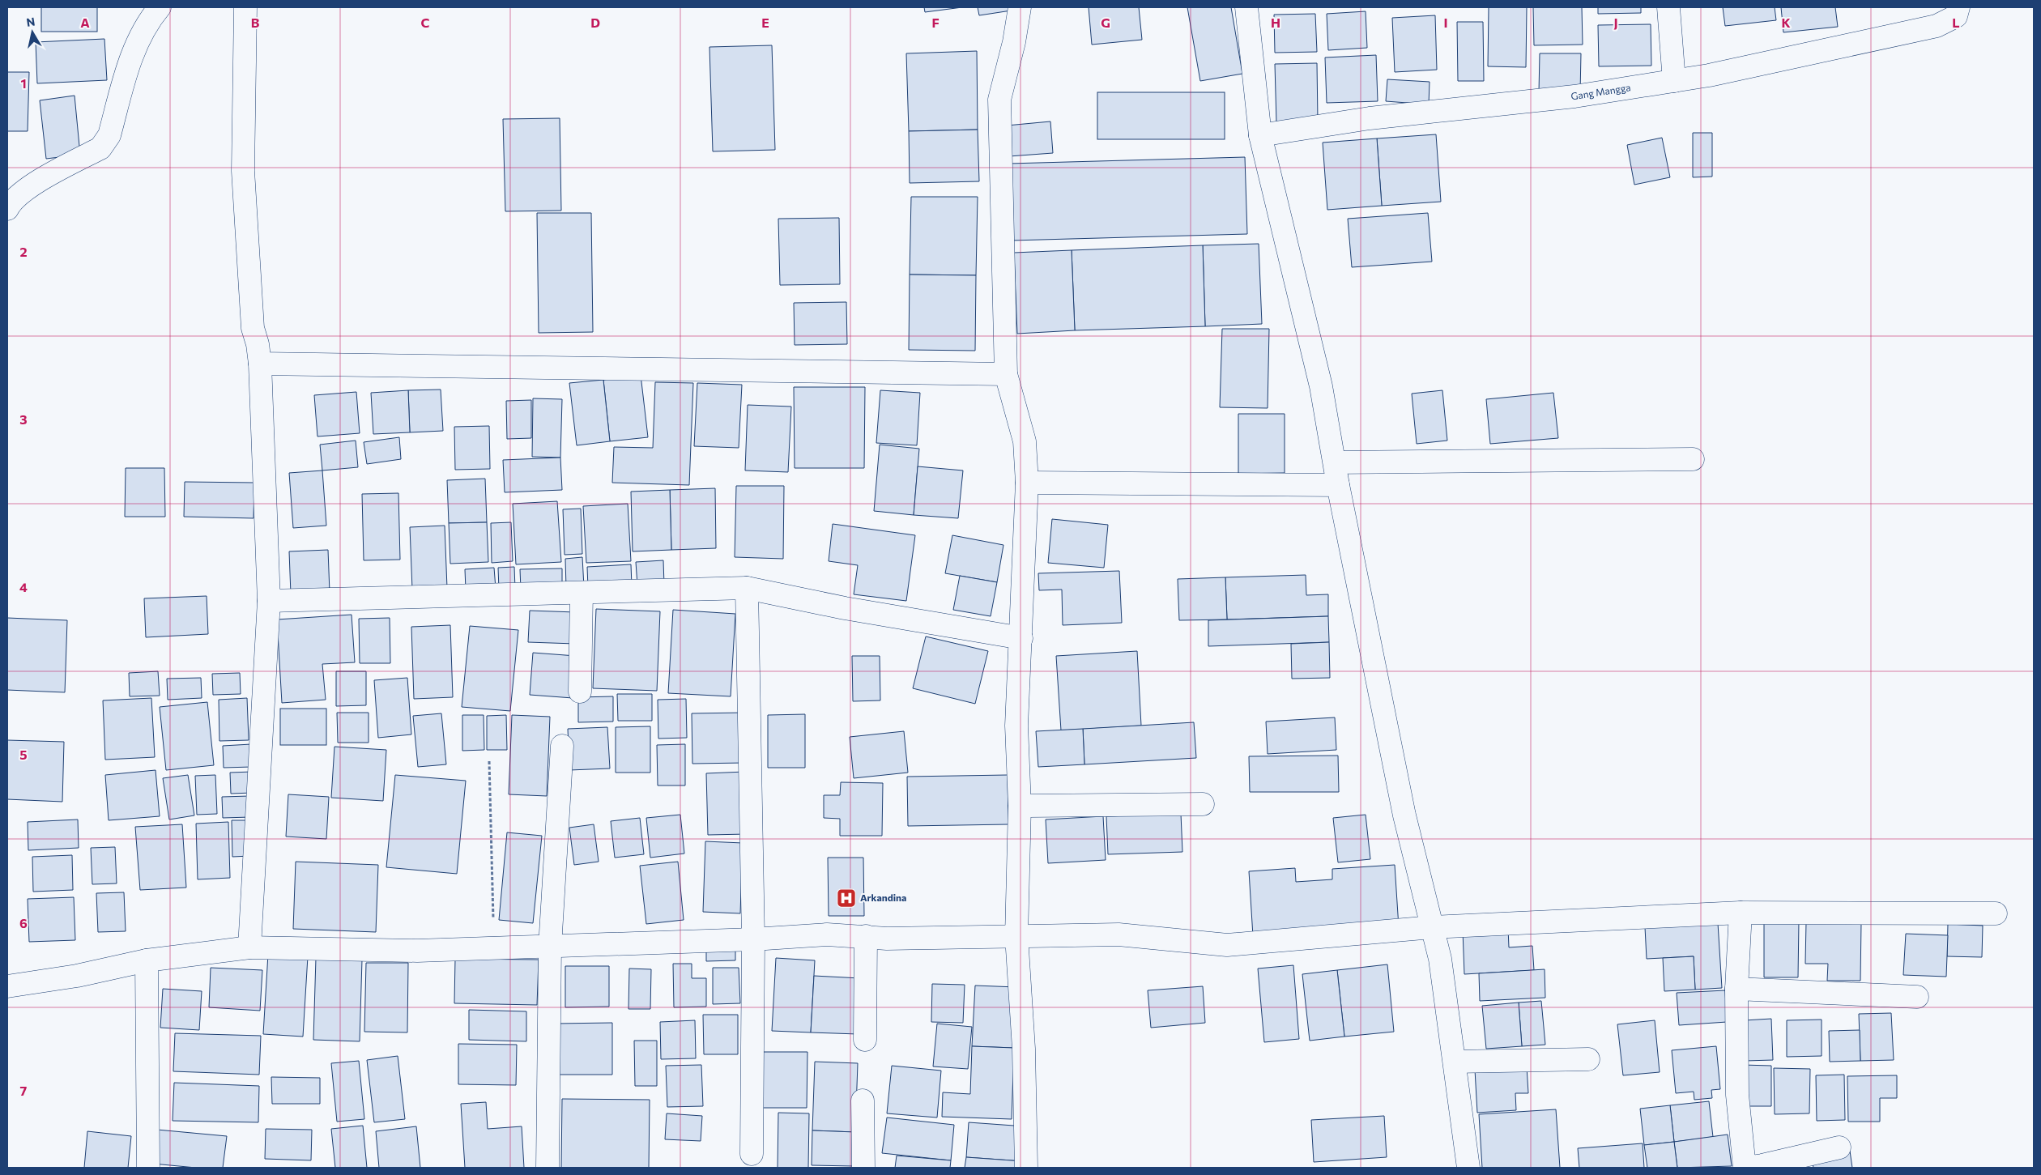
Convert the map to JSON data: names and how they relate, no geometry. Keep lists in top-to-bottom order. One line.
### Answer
{"streets":{"street":["Gang Mangga"]},"places":{"hospital":["Arkandina"]},"north":"top","grid":{"columns":["A","B","C","D","E","F","G","H","I","J","K","L"],"rows":["1","2","3","4","5","6","7"]}}
